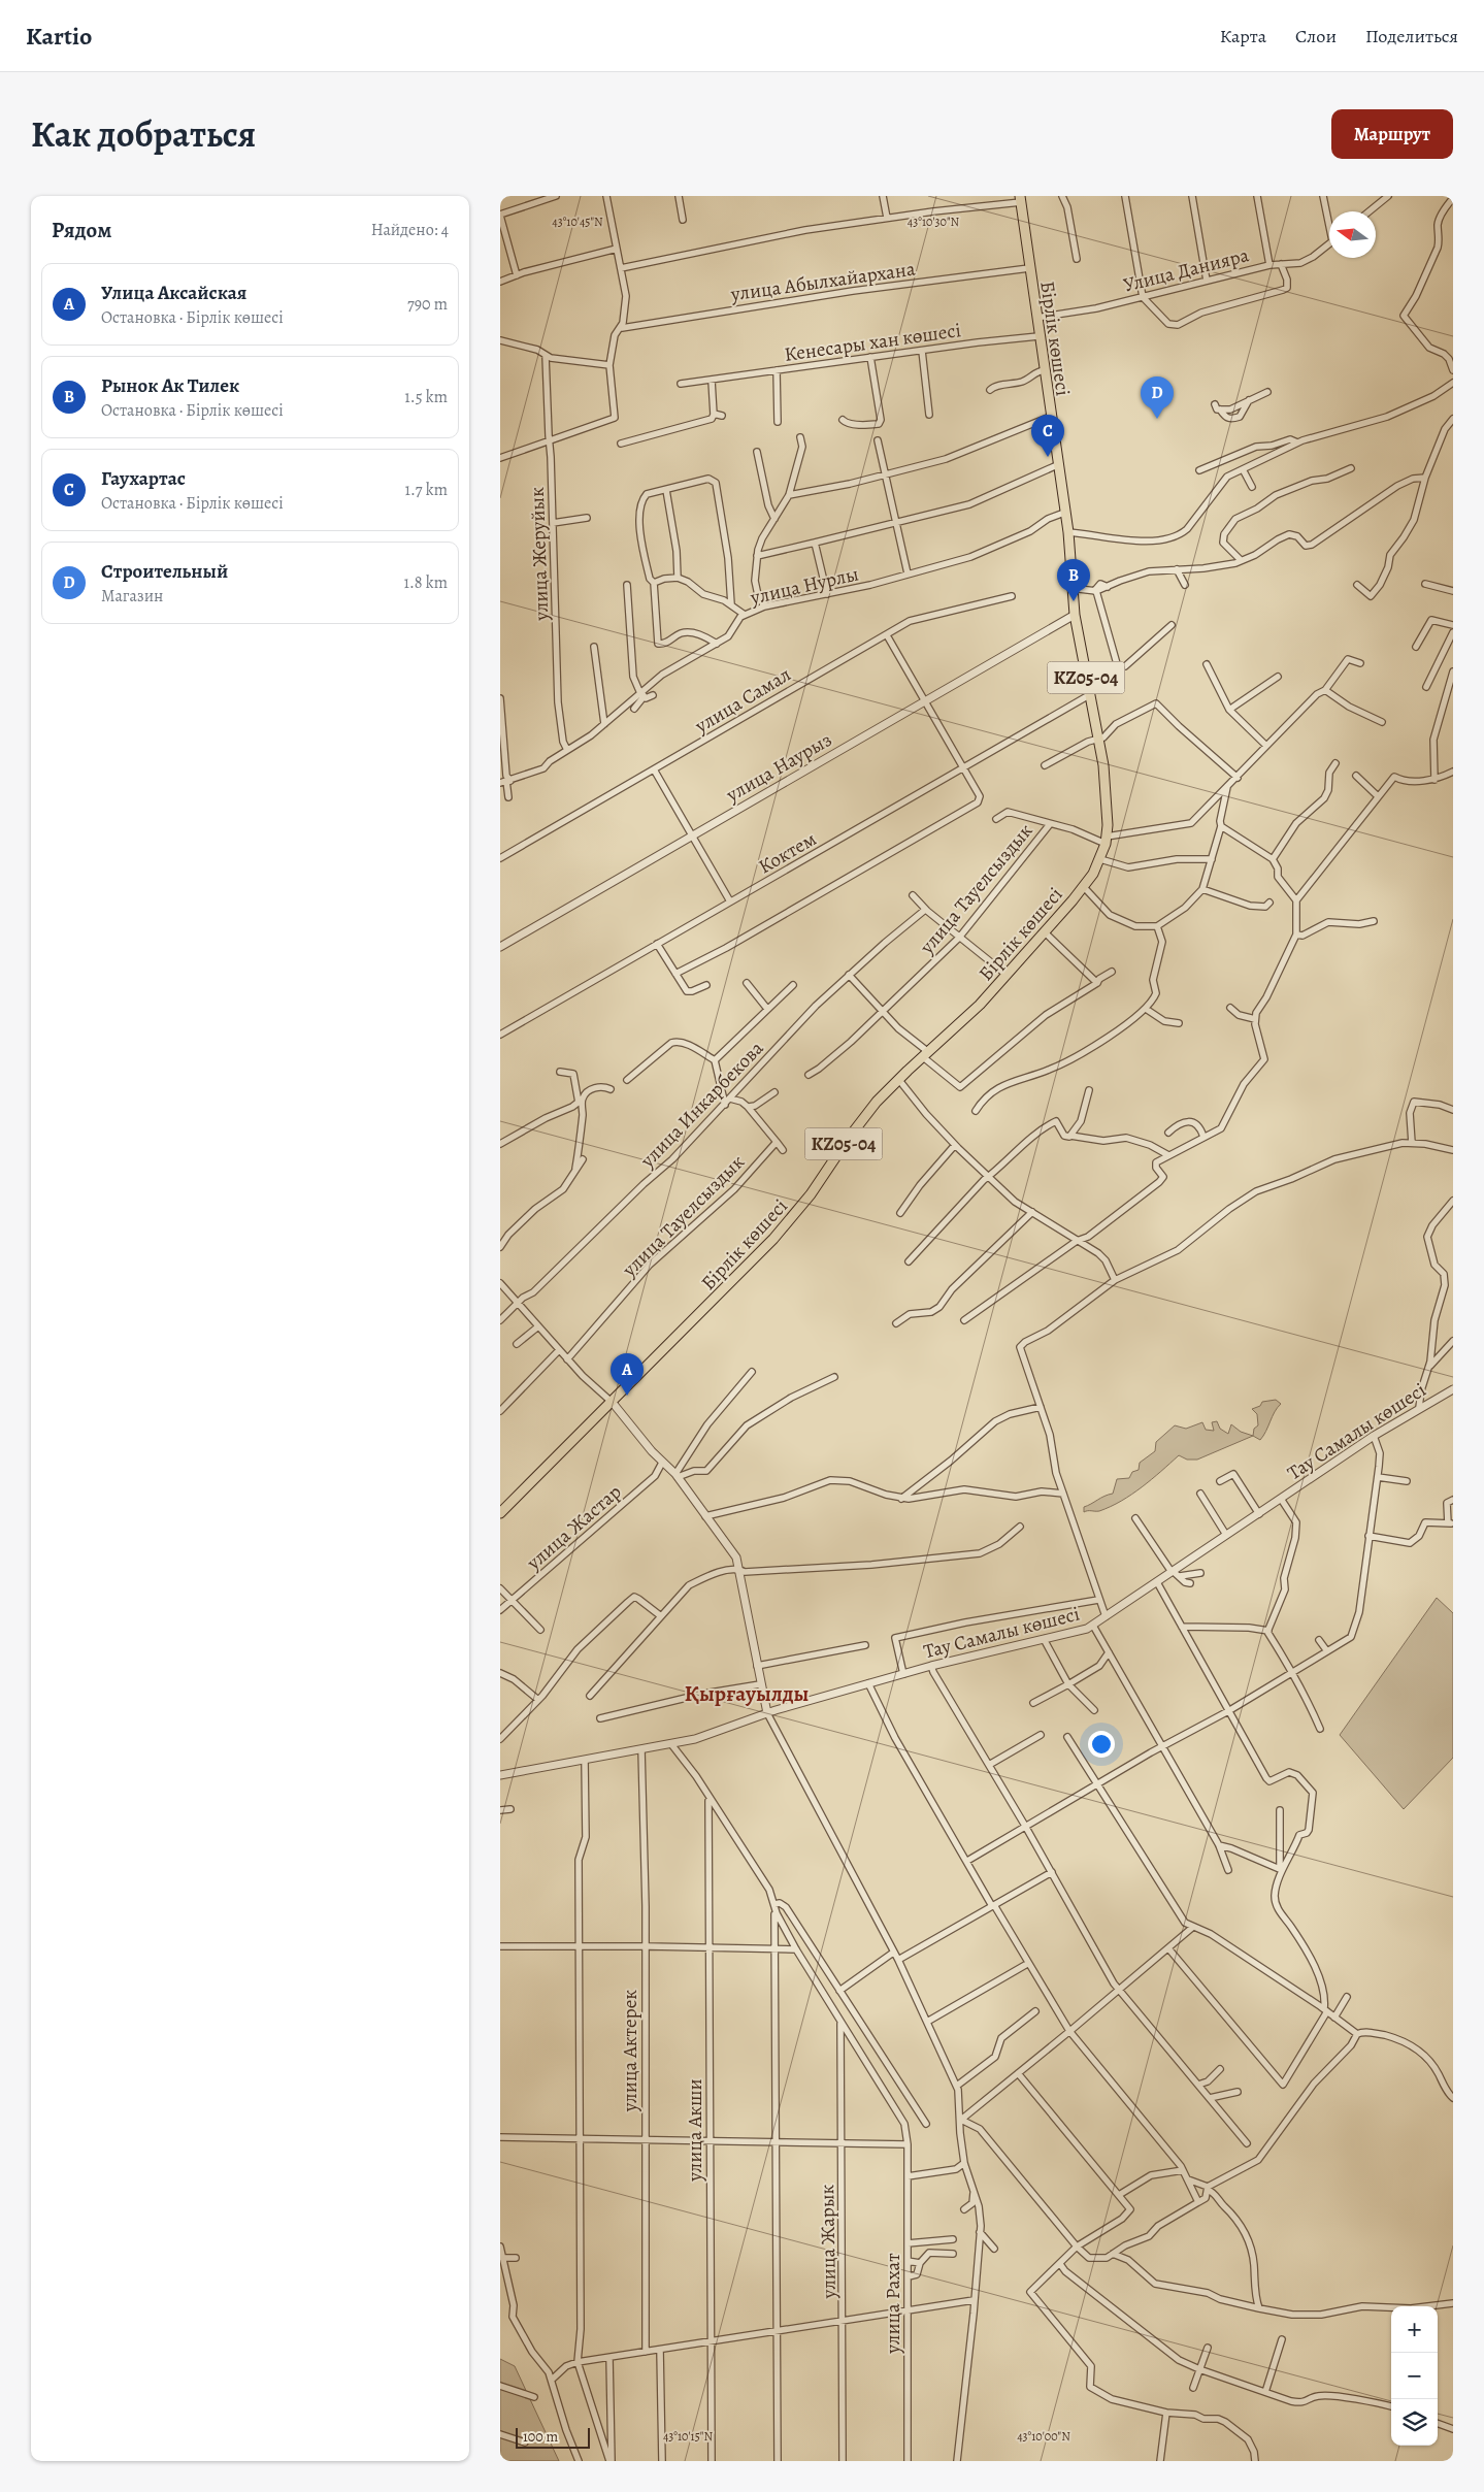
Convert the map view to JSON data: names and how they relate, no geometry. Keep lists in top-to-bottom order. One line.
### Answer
{"streets":{"main road":["Бірлік көшесі","KZ05-04"],"street":["Улица Данияра","улица Абылхайархана","Кенесары хан көшесі","улица Жеруйык","улица Нурлы","улица Самал","улица Наурыз","Коктем","улица Тауелсыздык","улица Инкарбекова","Тау Самалы көшесі","улица Жастар","улица Актерек","улица Акши","улица Жарык","улица Рахат"]},"crossings":[["Улица Данияра","Бірлік көшесі"],["улица Абылхайархана","Бірлік көшесі"],["Бірлік көшесі","Кенесары хан көшесі"],["Бірлік көшесі","улица Нурлы"],["Бірлік көшесі","улица Наурыз"],["Бірлік көшесі","Коктем"],["улица Жеруйык","улица Нурлы"],["Тау Самалы көшесі","улица Актерек"],["Тау Самалы көшесі","улица Рахат"],["улица Акши","улица Рахат"],["улица Жарык","улица Рахат"]],"districts":["Қырғауылды"],"scale_bar":"100 m","north":"left","page":{"header":"Kartio","nav":["Карта","Слои","Поделиться"],"title":"Как добраться","buttons":"Маршрут","heading":["Рядом","Найдено: 4"],"list":[{"mark":"A","name":"Улица Аксайская","note":"Остановка · Бірлік көшесі","value":"790 m"},{"mark":"B","name":"Рынок Ак Тилек","note":"Остановка · Бірлік көшесі","value":"1.5 km"},{"mark":"C","name":"Гаухартас","note":"Остановка · Бірлік көшесі","value":"1.7 km"},{"mark":"D","name":"Строительный","note":"Магазин","value":"1.8 km"}],"pins":["D","C","B","A"],"map_buttons":["+","−"],"scale":"100 m"},"coordinates":["43°10'45\"N","43°10'30\"N","43°10'15\"N","43°10'00\"N"]}
